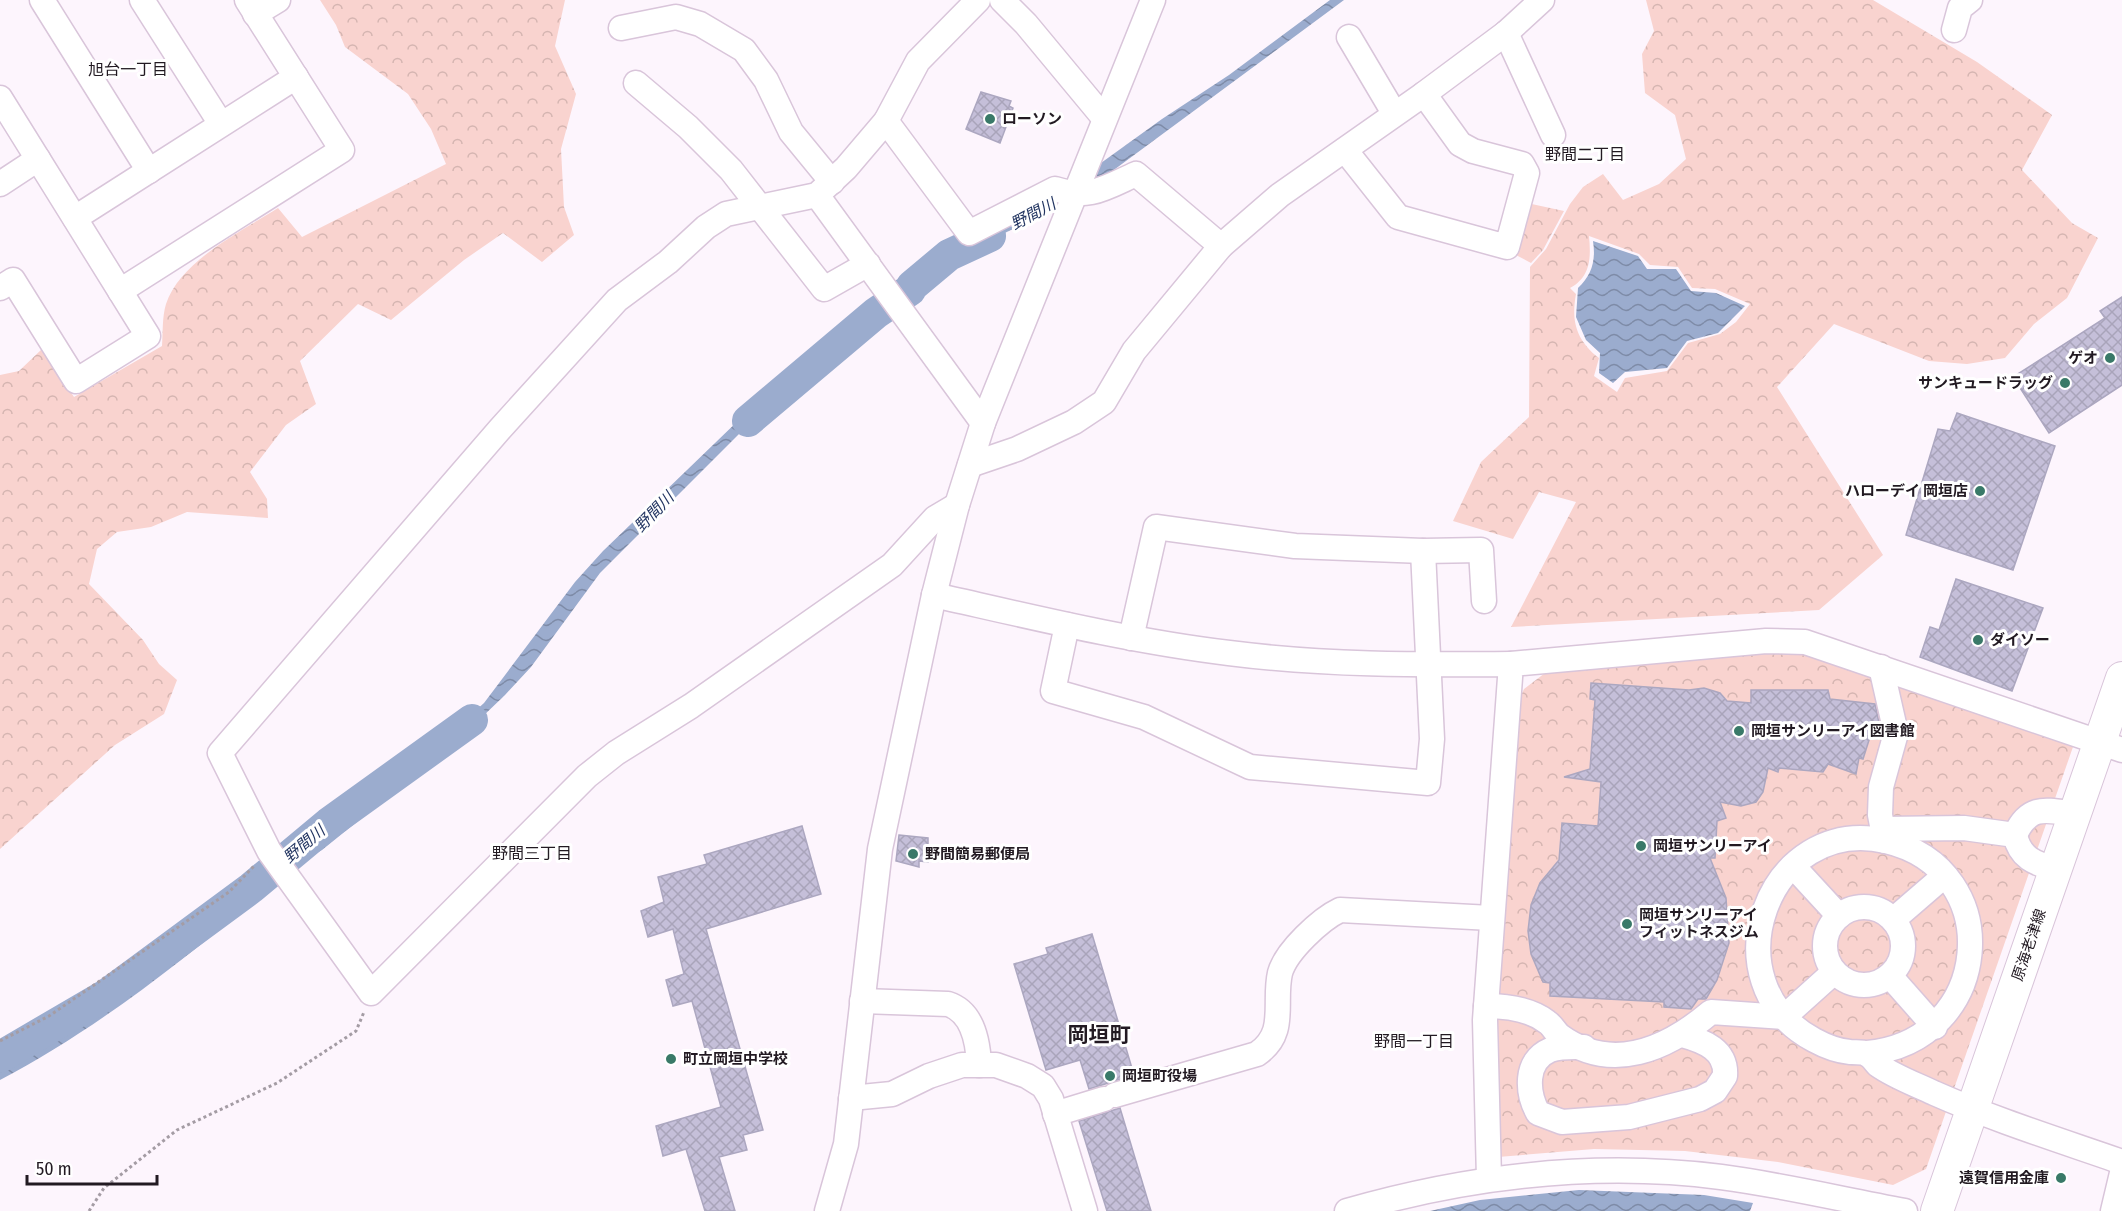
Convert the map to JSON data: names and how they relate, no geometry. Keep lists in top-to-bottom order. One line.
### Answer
{"streets":{"main road":["原海老津線"]},"districts":["旭台一丁目","野間二丁目","野間三丁目","岡垣町","野間一丁目"],"water":["野間川"],"places":["ローソン","ゲオ","サンキュードラッグ","ハローデイ 岡垣店","ダイソー","岡垣サンリーアイ図書館","岡垣サンリーアイ","野間簡易郵便局","岡垣サンリーアイ フィットネスジム","町立岡垣中学校","岡垣町役場","遠賀信用金庫"],"scale_bar":"50 m"}
